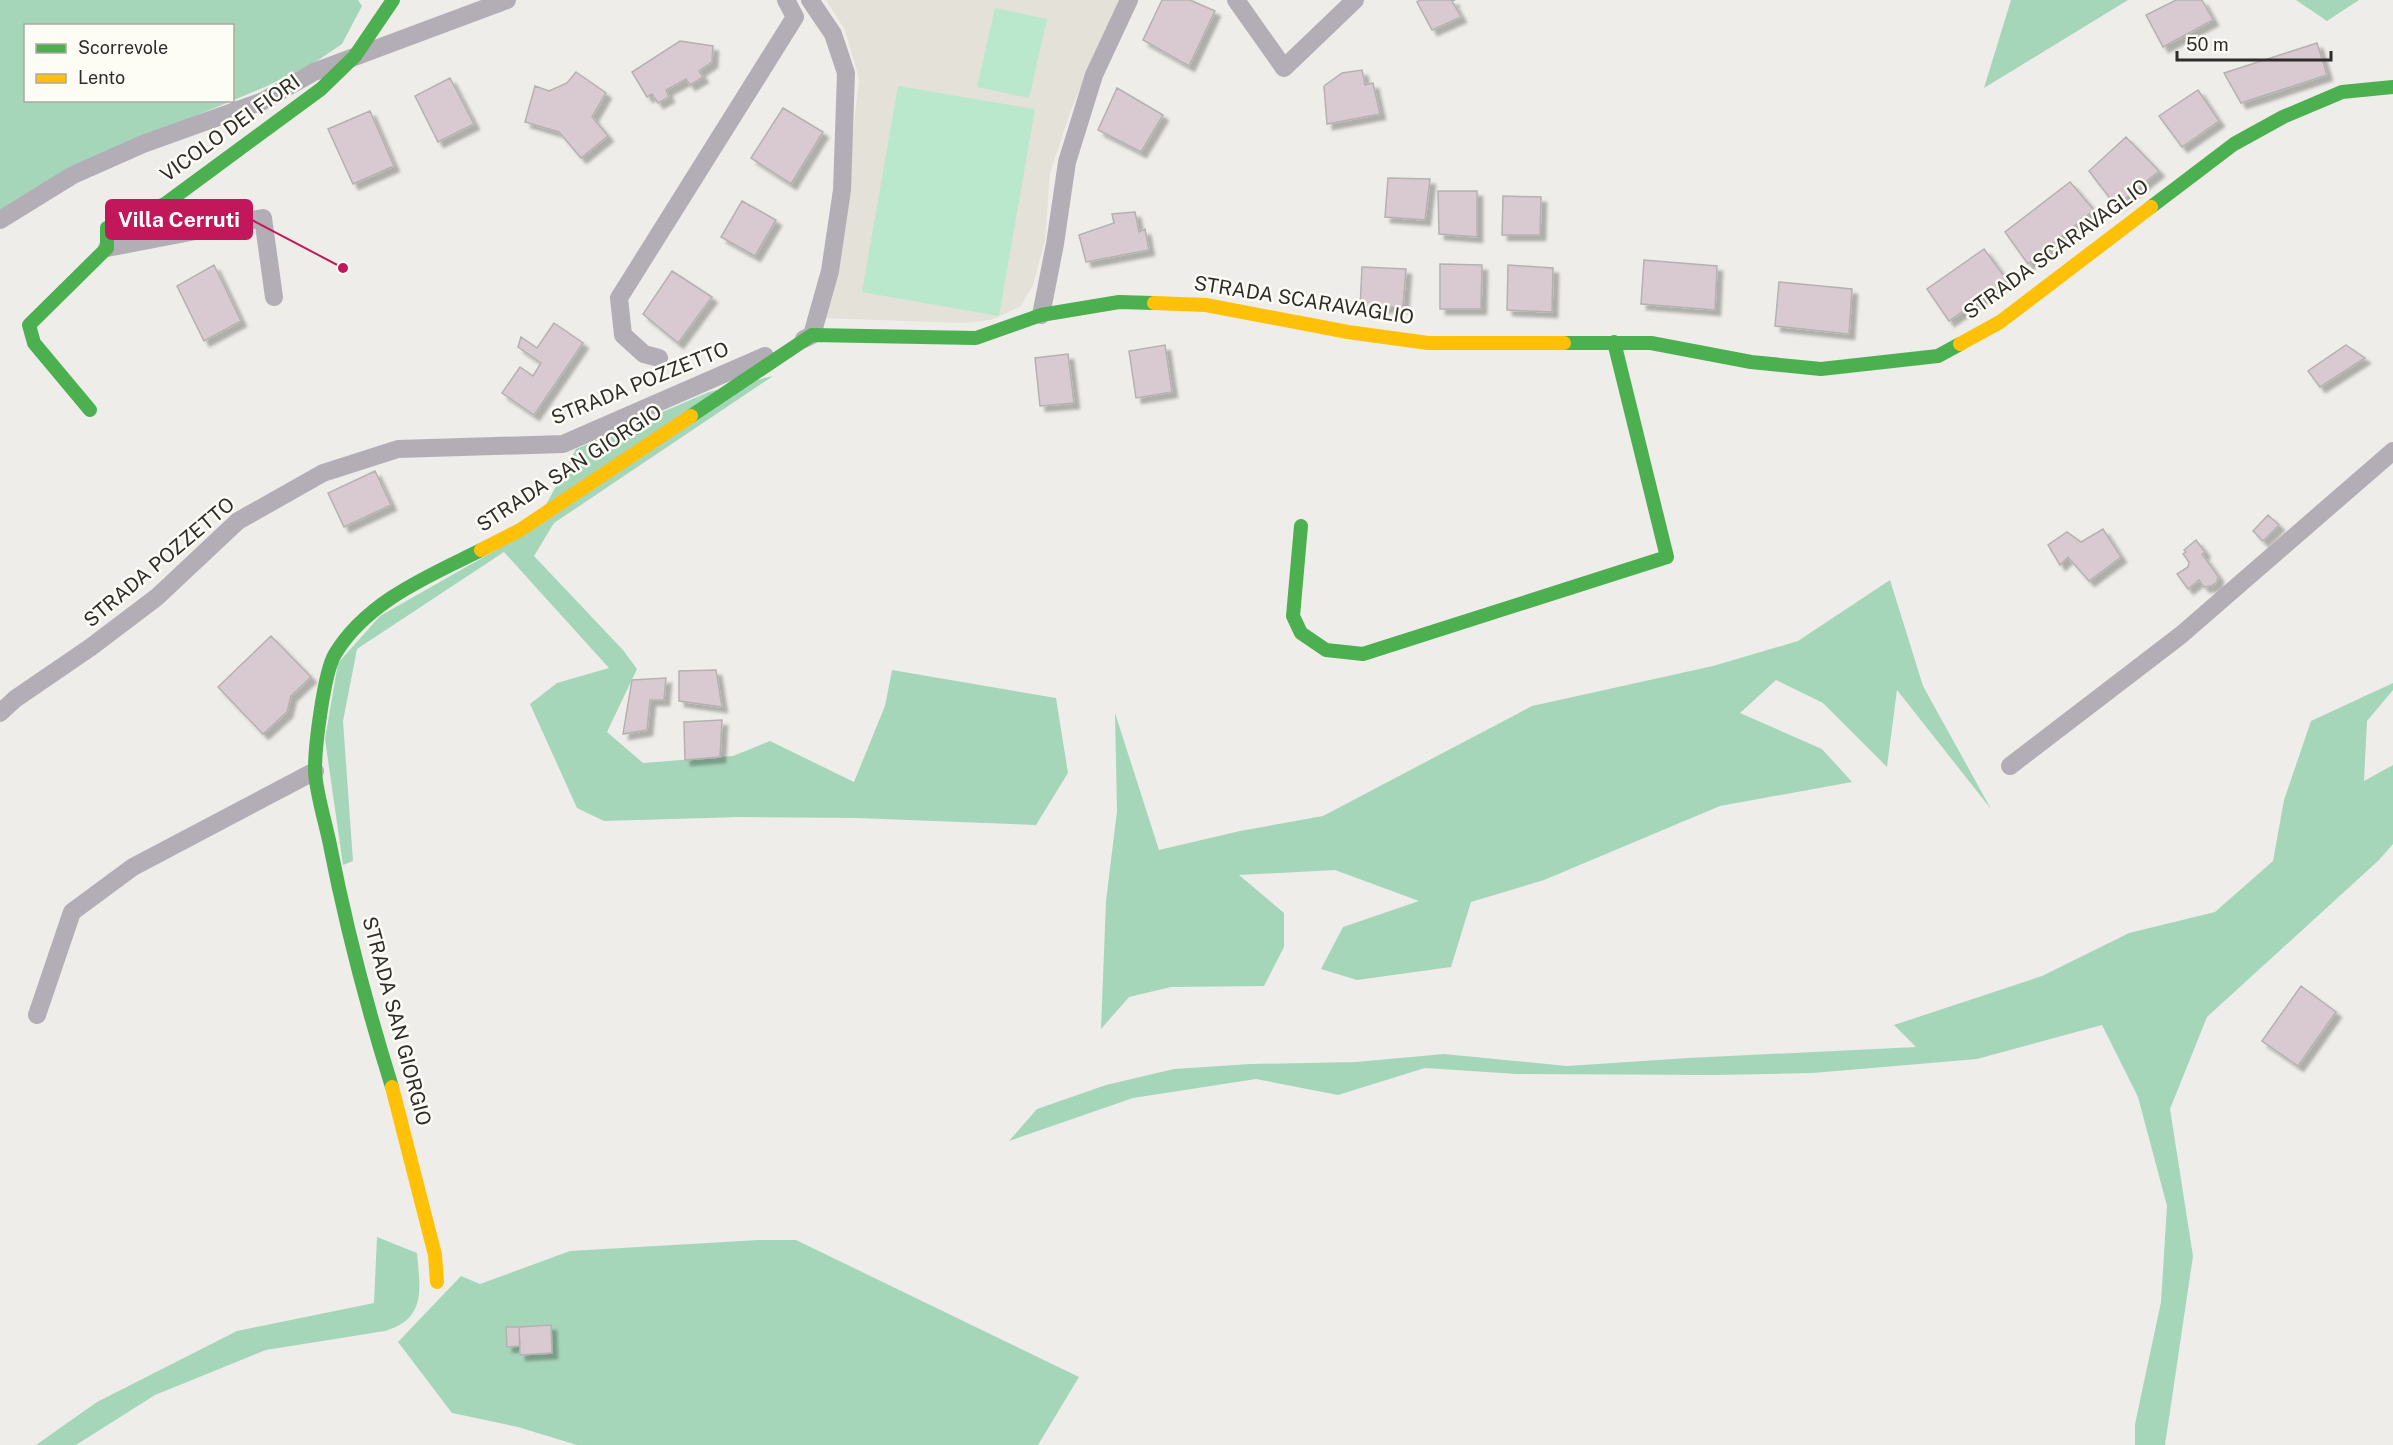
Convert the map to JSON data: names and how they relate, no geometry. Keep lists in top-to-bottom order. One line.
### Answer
{"streets":{"street":["VICOLO DEI FIORI","STRADA SCARAVAGLIO","STRADA POZZETTO","STRADA SAN GIORGIO"]},"crossings":[["STRADA SCARAVAGLIO","STRADA POZZETTO"],["STRADA SCARAVAGLIO","STRADA SAN GIORGIO"],["STRADA POZZETTO","STRADA SAN GIORGIO"]],"places":["Villa Cerruti"],"legend":["Scorrevole","Lento"],"scale_bar":"50 m"}
